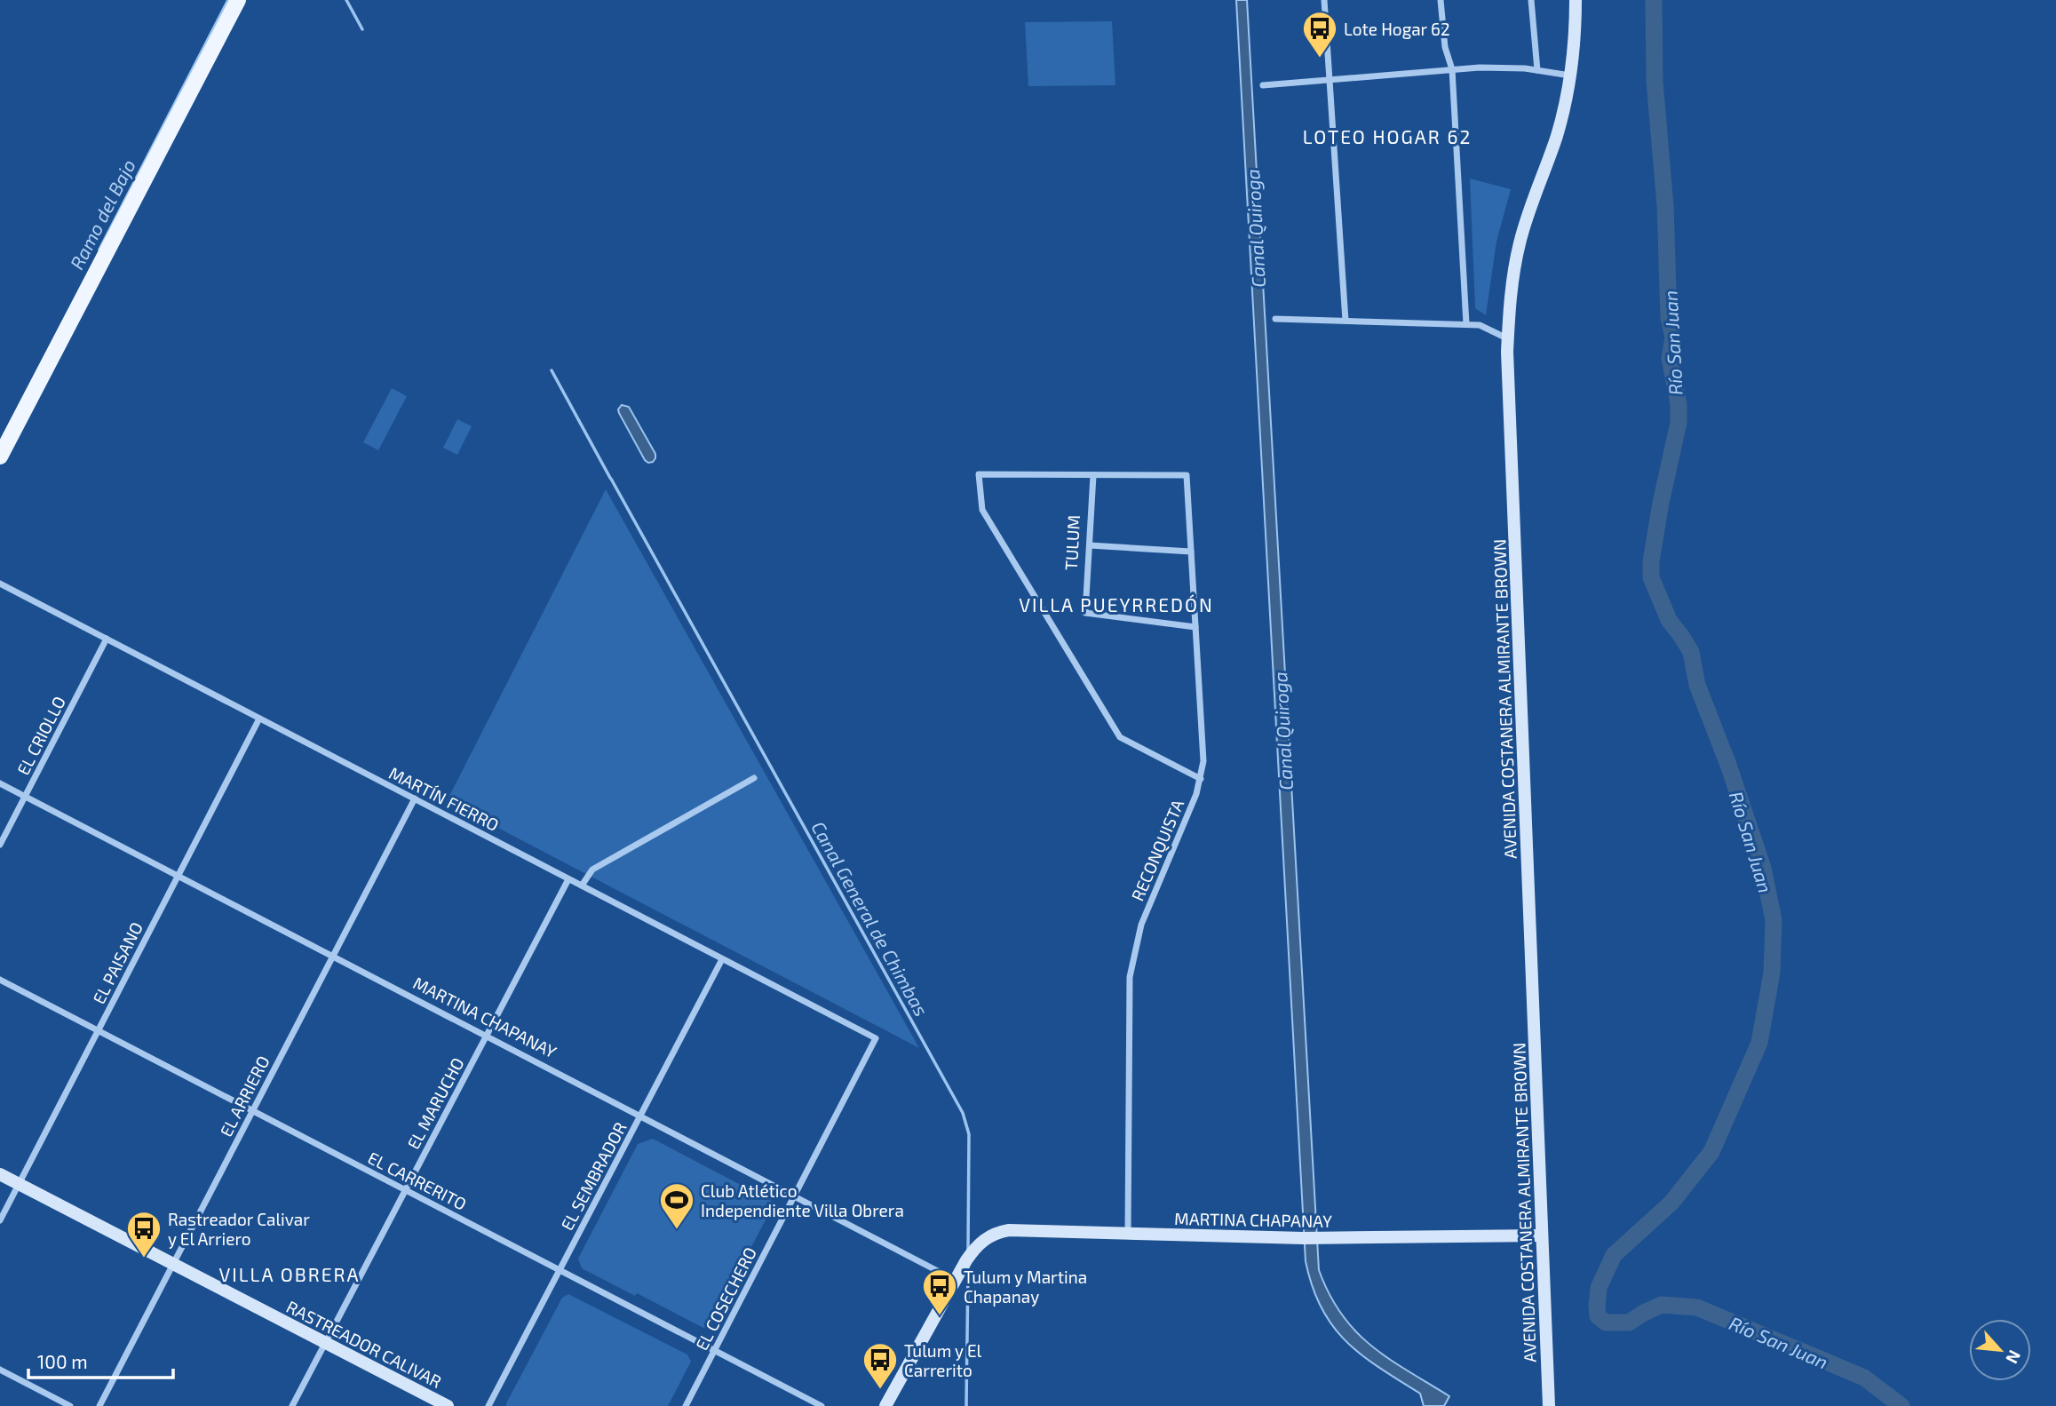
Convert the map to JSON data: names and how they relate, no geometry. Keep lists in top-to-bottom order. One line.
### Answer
{"streets":{"main road":["AVENIDA COSTANERA ALMIRANTE BROWN","MARTINA CHAPANAY","RASTREADOR CALIVAR"],"street":["TULUM","EL CRIOLLO","MARTÍN FIERRO","RECONQUISTA","EL PAISANO","EL ARRIERO","EL MARUCHO","EL SEMBRADOR","EL CARRERITO","EL COSECHERO"]},"crossings":[["TULUM","RECONQUISTA"],["AVENIDA COSTANERA ALMIRANTE BROWN","MARTINA CHAPANAY"],["EL CRIOLLO","MARTÍN FIERRO"],["EL CRIOLLO","MARTINA CHAPANAY"],["MARTÍN FIERRO","EL PAISANO"],["MARTÍN FIERRO","EL ARRIERO"],["MARTÍN FIERRO","EL MARUCHO"],["MARTÍN FIERRO","EL SEMBRADOR"],["MARTÍN FIERRO","EL COSECHERO"],["RECONQUISTA","MARTINA CHAPANAY"],["EL PAISANO","MARTINA CHAPANAY"],["EL PAISANO","EL CARRERITO"],["EL PAISANO","RASTREADOR CALIVAR"],["MARTINA CHAPANAY","EL ARRIERO"],["MARTINA CHAPANAY","EL MARUCHO"],["MARTINA CHAPANAY","EL SEMBRADOR"],["MARTINA CHAPANAY","EL COSECHERO"],["EL ARRIERO","EL CARRERITO"],["EL ARRIERO","RASTREADOR CALIVAR"],["EL MARUCHO","EL CARRERITO"],["EL MARUCHO","RASTREADOR CALIVAR"],["EL SEMBRADOR","EL CARRERITO"],["EL CARRERITO","EL COSECHERO"]],"districts":["LOTEO HOGAR 62","VILLA PUEYRREDÓN","VILLA OBRERA"],"water":["Ramo del Bajo","Canal Quiroga","Río San Juan","Canal General de Chimbas"],"places":{"bus stop":["Lote Hogar 62","Rastreador Calivar y El Arriero","Tulum y Martina Chapanay","Tulum y El Carrerito"],"sports":["Club Atlético Independiente Villa Obrera"]},"scale_bar":"100 m","north":"bottom right"}
